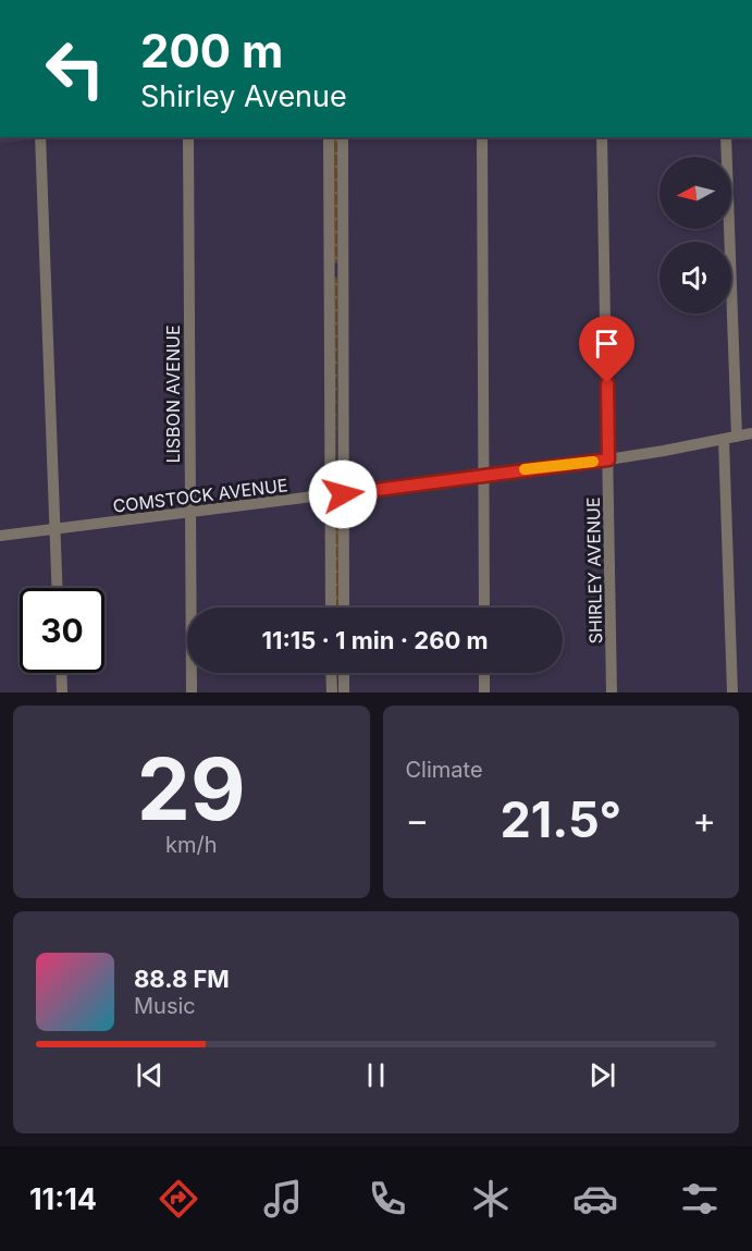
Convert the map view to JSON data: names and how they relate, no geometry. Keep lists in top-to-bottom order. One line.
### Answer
{"streets":{"street":["LISBON AVENUE","COMSTOCK AVENUE","SHIRLEY AVENUE"]},"crossings":[["LISBON AVENUE","COMSTOCK AVENUE"],["COMSTOCK AVENUE","SHIRLEY AVENUE"]],"north":"left","page":{"turn":["200 m","Shirley Avenue"],"limit":"30","trip":"11:15 · 1 min · 260 m","tile":[["29","km/h"],"Climate"],"heat":["−","21.5°","+"],"song":["88.8 FM","Music"],"tabs":"11:14"}}
